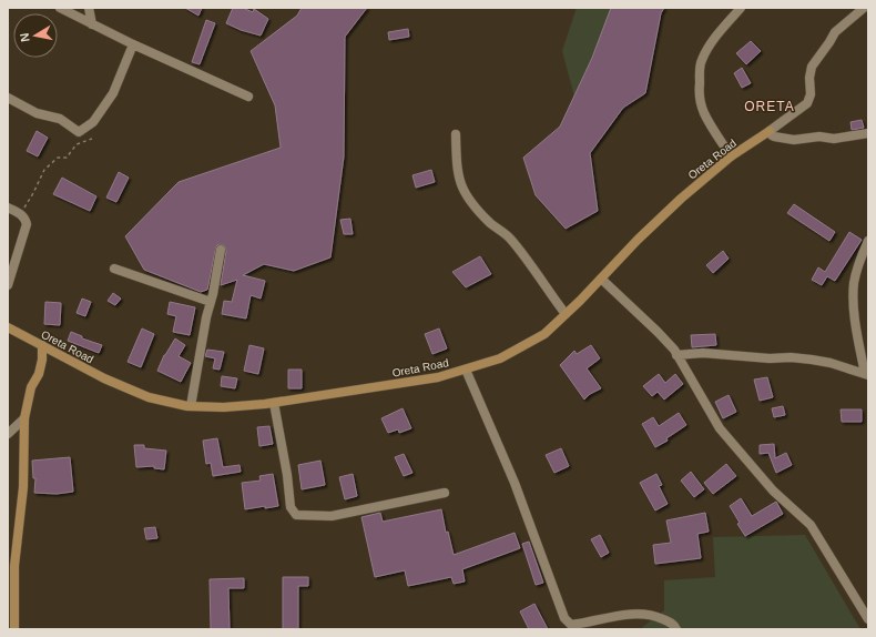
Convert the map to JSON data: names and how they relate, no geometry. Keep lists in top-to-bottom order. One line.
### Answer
{"streets":{"street":["Oreta Road"]},"districts":["ORETA"],"north":"left"}
